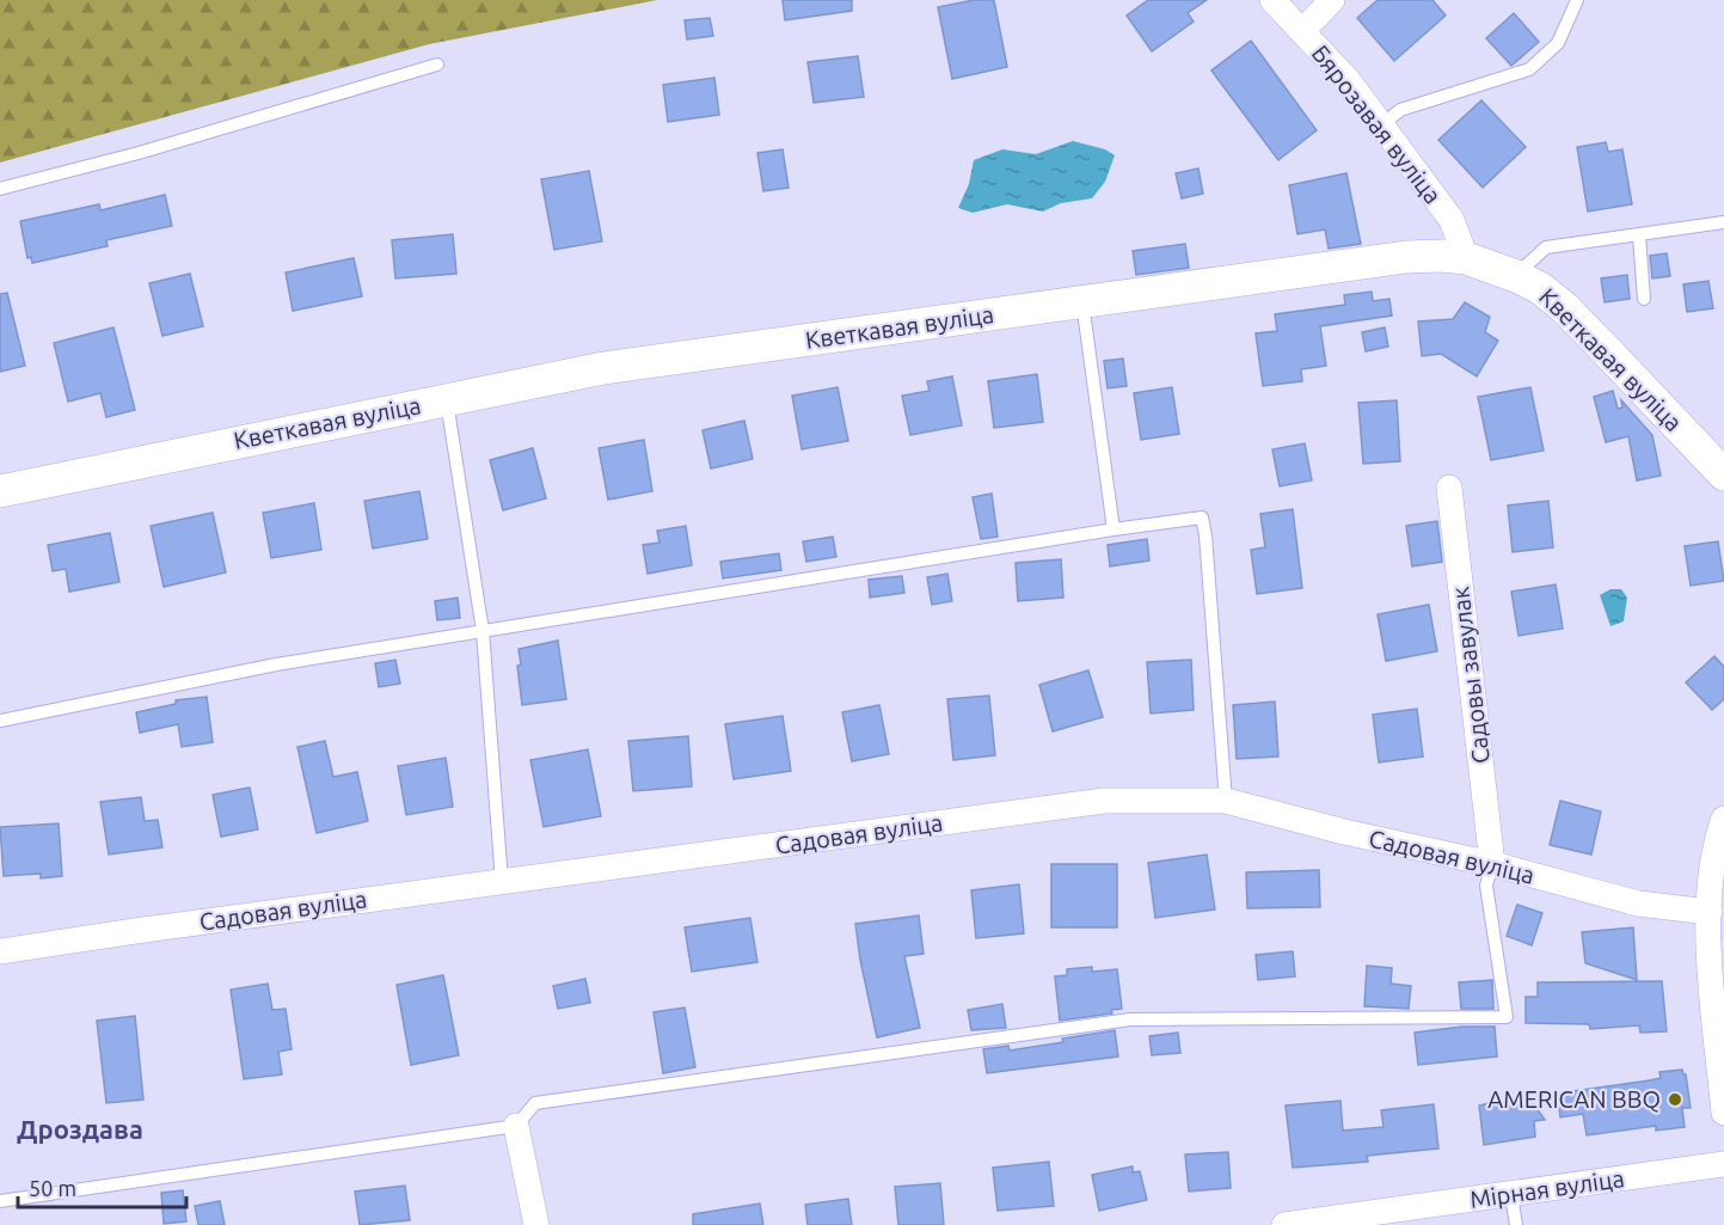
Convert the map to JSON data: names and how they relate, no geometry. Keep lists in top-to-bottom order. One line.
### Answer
{"streets":{"street":["Бярозавая вуліца","Кветкавая вуліца","Садовы завулак","Садовая вуліца","Мірная вуліца"]},"crossings":[["Бярозавая вуліца","Кветкавая вуліца"],["Садовы завулак","Садовая вуліца"]],"districts":["Дроздава"],"places":["AMERICAN BBQ"],"scale_bar":"50 m"}
